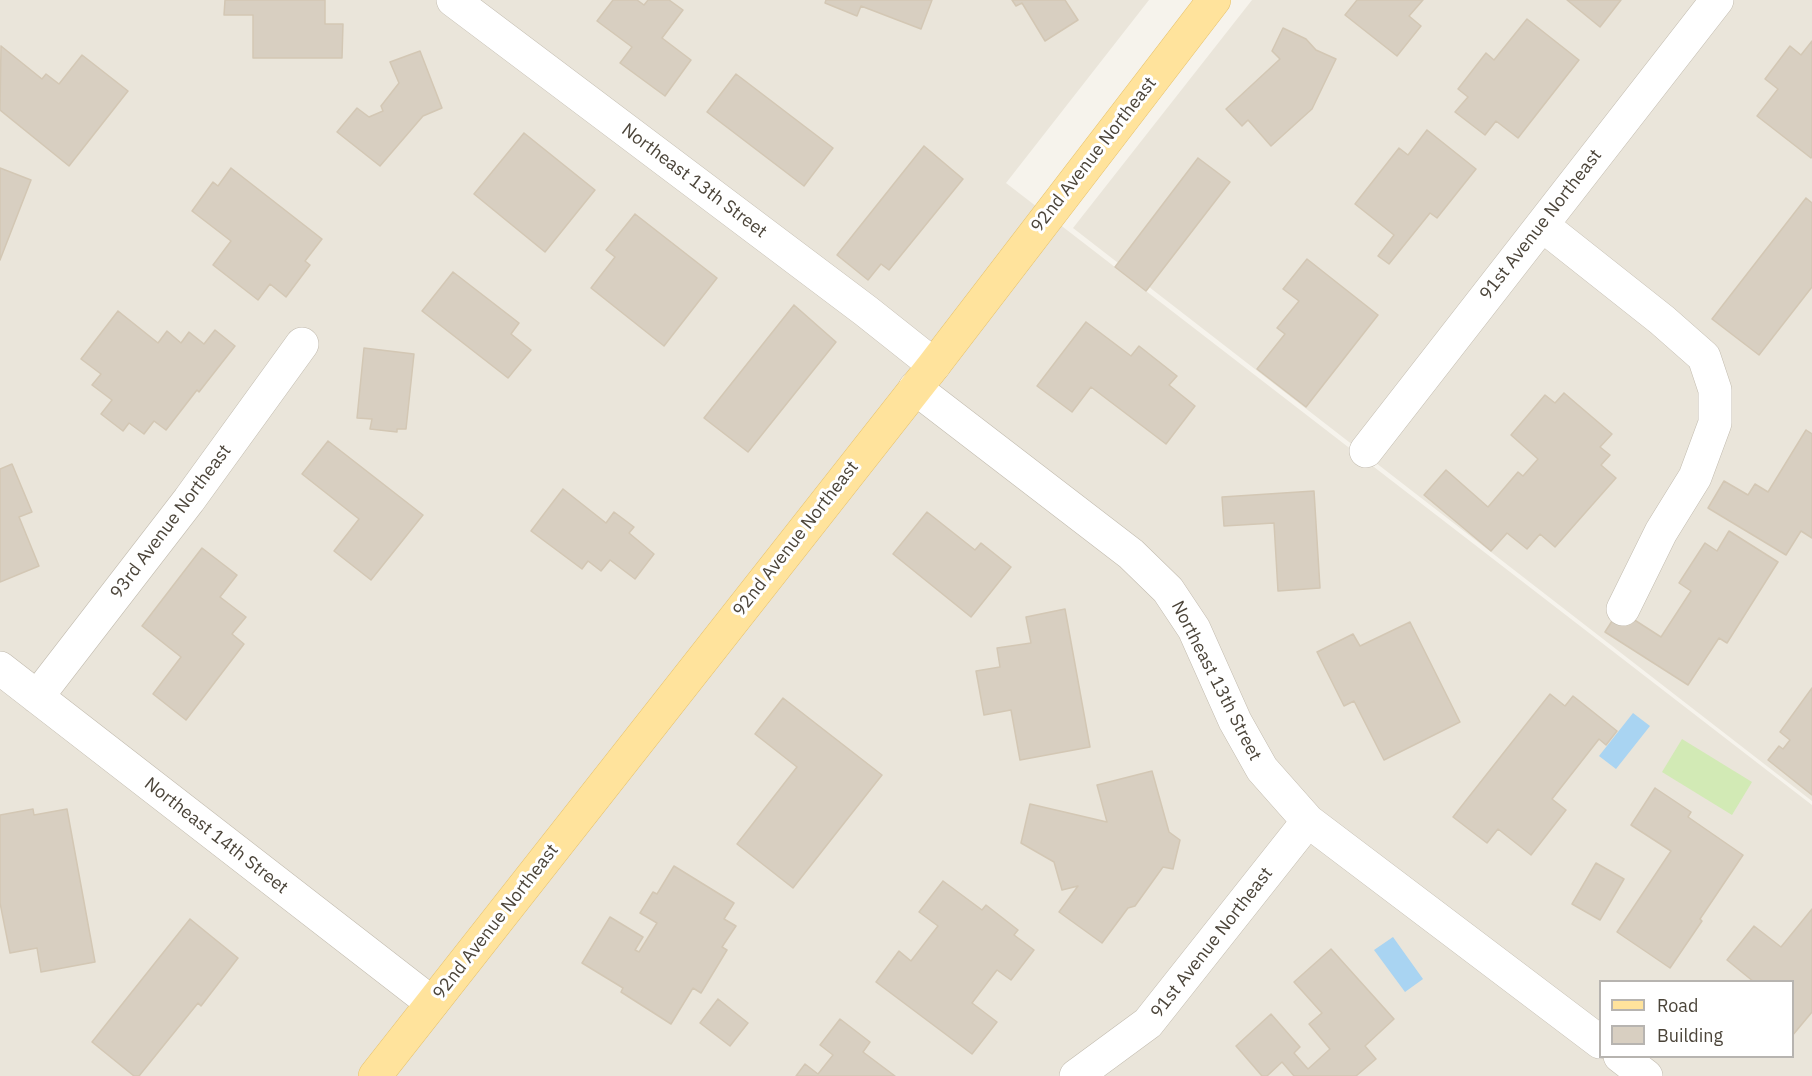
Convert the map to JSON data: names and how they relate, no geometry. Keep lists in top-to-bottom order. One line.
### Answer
{"streets":{"main road":["92nd Avenue Northeast"],"street":["Northeast 13th Street","91st Avenue Northeast","93rd Avenue Northeast","Northeast 14th Street"]},"crossings":[["92nd Avenue Northeast","Northeast 13th Street"],["92nd Avenue Northeast","Northeast 14th Street"],["Northeast 13th Street","91st Avenue Northeast"],["93rd Avenue Northeast","Northeast 14th Street"]],"legend":["Road","Building"]}
